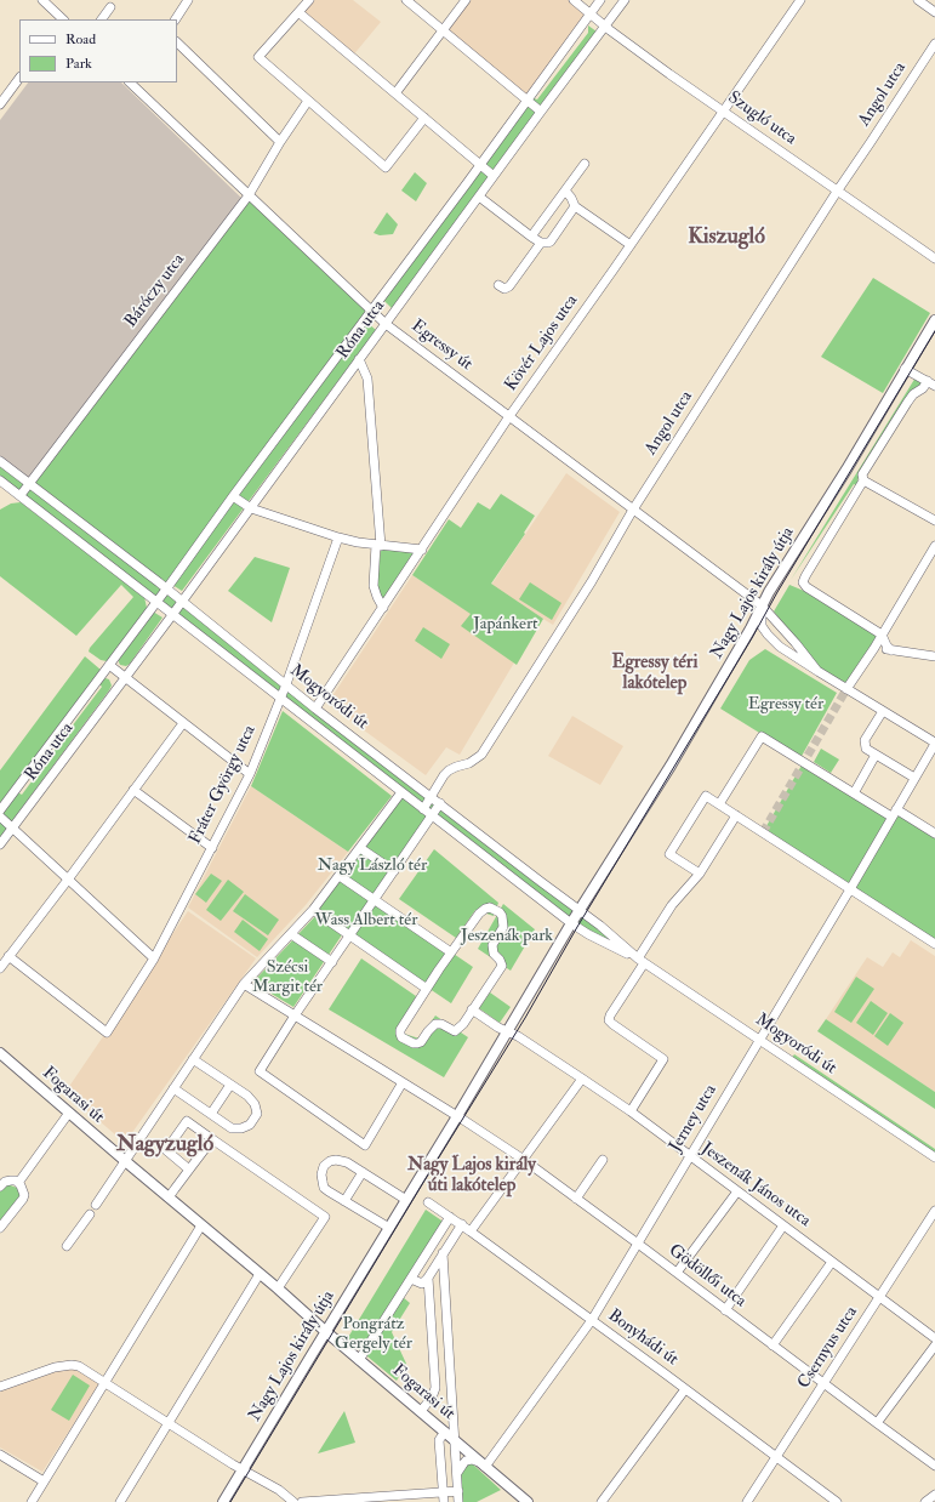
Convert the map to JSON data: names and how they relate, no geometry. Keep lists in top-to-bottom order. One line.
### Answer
{"streets":{"main road":["Nagy Lajos király útja","Fogarasi út"],"street":["Angol utca","Szugló utca","Báróczy utca","Róna utca","Kövér Lajos utca","Egressy út","Mogyoródi út","Fráter György utca","Jerney utca","Jeszenák János utca","Gödöllői utca","Bonyhádi út","Csernyus utca"]},"crossings":[["Angol utca","Szugló utca"],["Angol utca","Egressy út"],["Angol utca","Mogyoródi út"],["Szugló utca","Róna utca"],["Szugló utca","Kövér Lajos utca"],["Báróczy utca","Egressy út"],["Báróczy utca","Mogyoródi út"],["Róna utca","Egressy út"],["Róna utca","Mogyoródi út"],["Kövér Lajos utca","Egressy út"],["Kövér Lajos utca","Mogyoródi út"],["Egressy út","Nagy Lajos király útja"],["Egressy út","Jerney utca"],["Nagy Lajos király útja","Mogyoródi út"],["Nagy Lajos király útja","Fogarasi út"],["Nagy Lajos király útja","Jeszenák János utca"],["Nagy Lajos király útja","Gödöllői utca"],["Mogyoródi út","Fráter György utca"],["Mogyoródi út","Jerney utca"],["Fogarasi út","Jerney utca"],["Jerney utca","Jeszenák János utca"],["Jerney utca","Gödöllői utca"],["Jerney utca","Bonyhádi út"],["Jeszenák János utca","Csernyus utca"],["Gödöllői utca","Csernyus utca"],["Bonyhádi út","Csernyus utca"]],"districts":["Kiszugló","Egressy téri lakótelep","Nagyzugló","Nagy Lajos király úti lakótelep"],"parks":["Japánkert","Egressy tér","Nagy László tér","Wass Albert tér","Jeszenák park","Szécsi Margit tér","Pongrátz Gergely tér"],"legend":["Road","Park"]}
